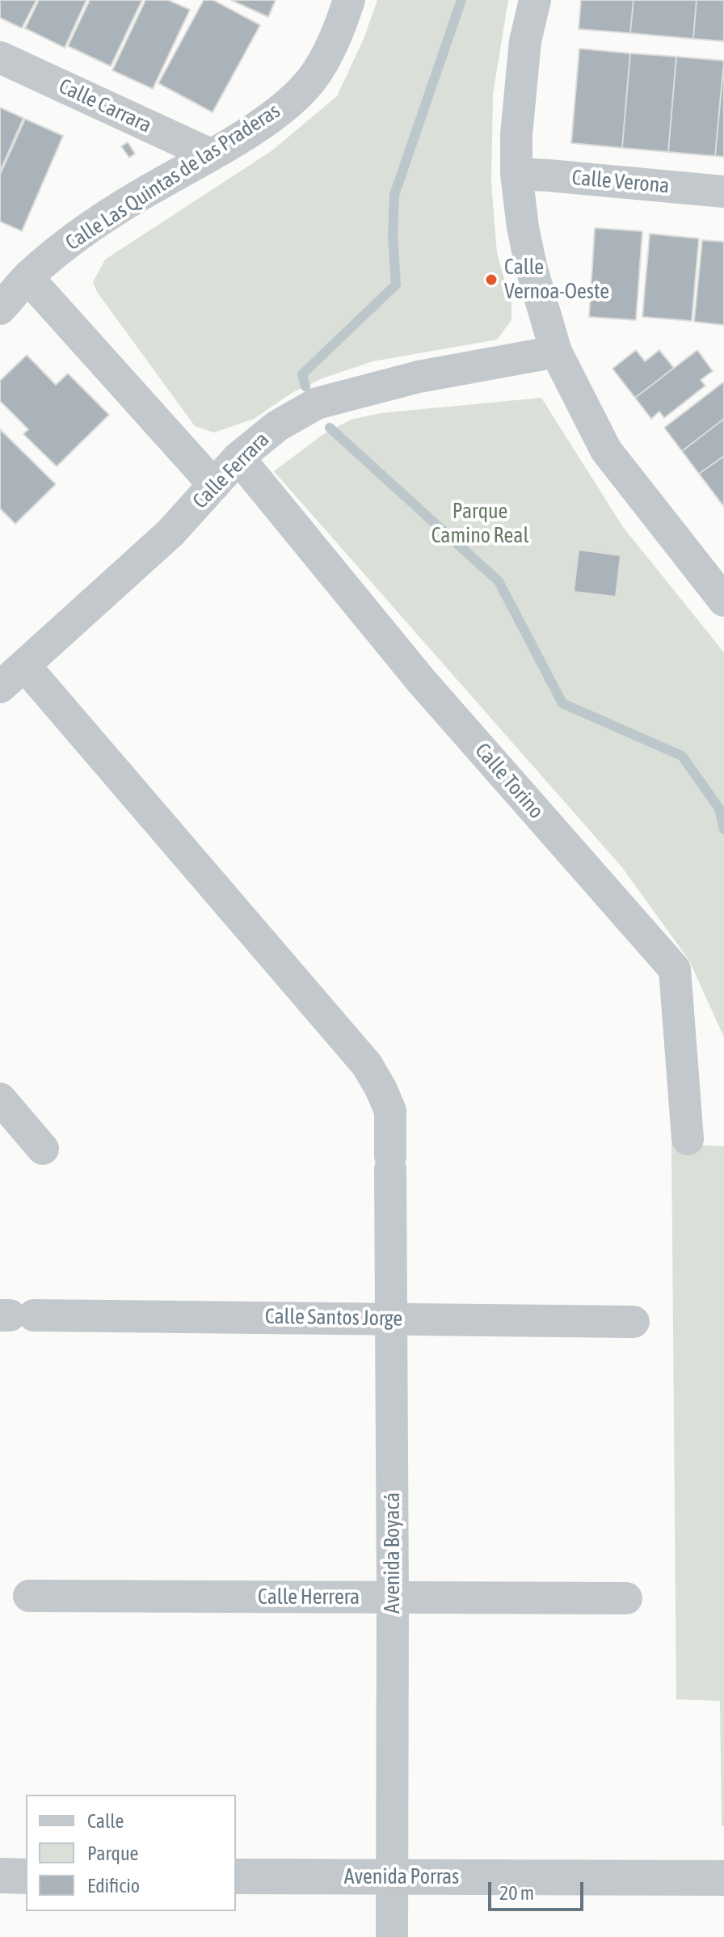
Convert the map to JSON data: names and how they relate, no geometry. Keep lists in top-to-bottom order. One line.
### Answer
{"streets":{"street":["Calle Carrara","Calle Las Quintas de las Praderas","Calle Verona","Calle Ferrara","Calle Torino","Calle Santos Jorge","Avenida Boyacá","Calle Herrera","Avenida Porras"]},"crossings":[["Calle Carrara","Calle Las Quintas de las Praderas"],["Calle Ferrara","Calle Torino"],["Calle Ferrara","Avenida Boyacá"],["Calle Santos Jorge","Avenida Boyacá"],["Avenida Boyacá","Calle Herrera"],["Avenida Boyacá","Avenida Porras"]],"parks":["Parque Camino Real"],"places":["Calle Vernoa-Oeste"],"legend":["Calle","Parque","Edificio"],"scale_bar":"20 m"}
